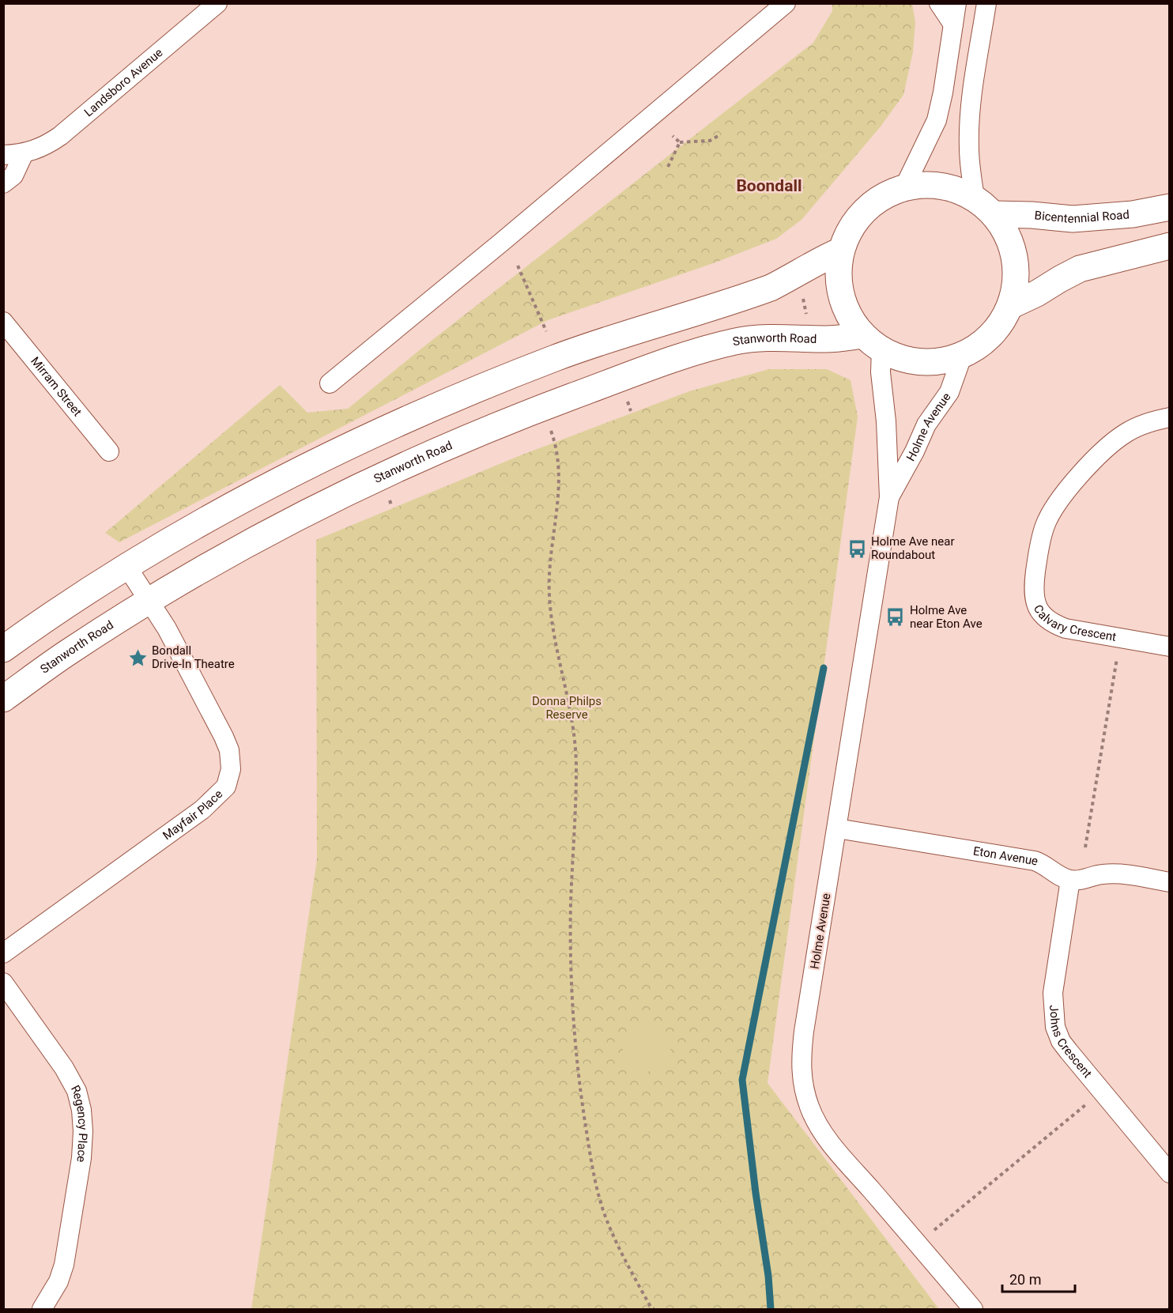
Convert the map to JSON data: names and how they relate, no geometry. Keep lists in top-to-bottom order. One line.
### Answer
{"streets":{"main road":["Bicentennial Road","Stanworth Road"],"street":["Landsboro Avenue","Mirram Street","Holme Avenue","Calvary Crescent","Mayfair Place","Eton Avenue","Johns Crescent","Regency Place"]},"crossings":[["Stanworth Road","Holme Avenue"],["Stanworth Road","Mayfair Place"],["Holme Avenue","Eton Avenue"],["Eton Avenue","Johns Crescent"]],"districts":["Boondall"],"parks":["Donna Philps Reserve"],"places":{"bus stop":["Holme Ave near Roundabout","Holme Ave near Eton Ave"],"place":["Bondall Drive-In Theatre"]},"scale_bar":"20 m"}
